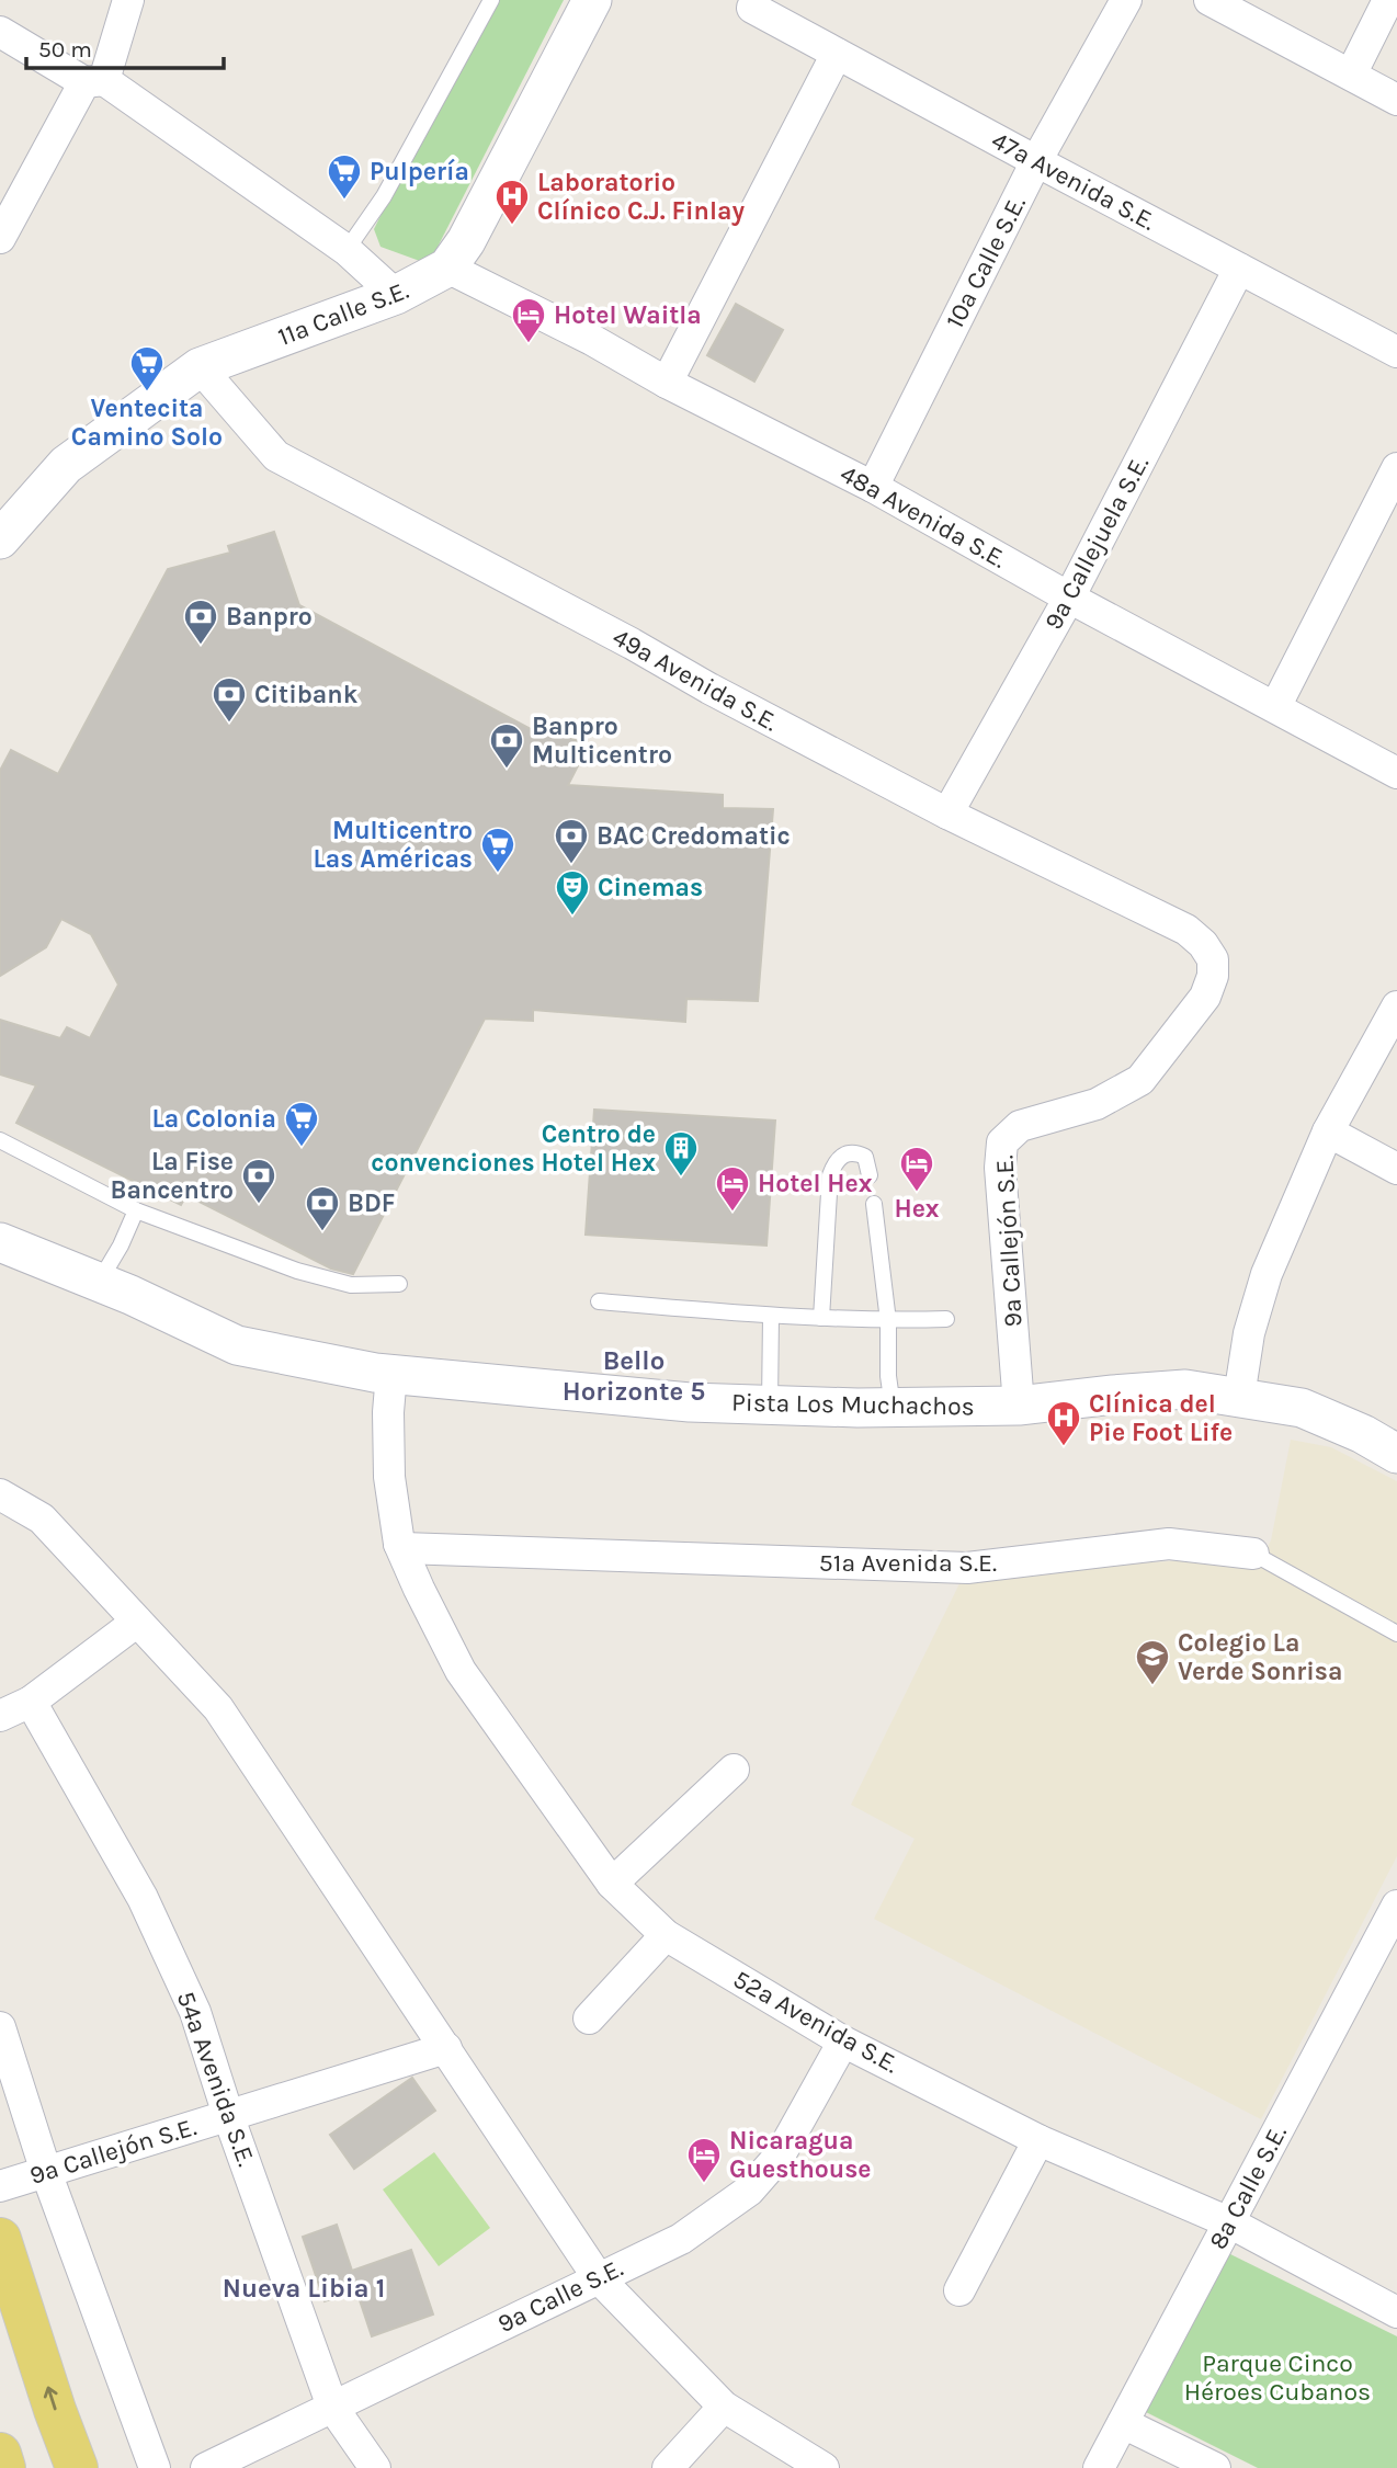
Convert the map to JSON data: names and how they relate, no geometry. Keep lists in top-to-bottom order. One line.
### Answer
{"streets":{"street":["47a Avenida S.E.","10a Calle S.E.","11a Calle S.E.","48a Avenida S.E.","9a Callejuela S.E.","49a Avenida S.E.","9a Callejón S.E.","Pista Los Muchachos","51a Avenida S.E.","52a Avenida S.E.","54a Avenida S.E.","8a Calle S.E.","9a Calle S.E."]},"crossings":[["47a Avenida S.E.","10a Calle S.E."],["47a Avenida S.E.","9a Callejuela S.E."],["10a Calle S.E.","48a Avenida S.E."],["11a Calle S.E.","48a Avenida S.E."],["11a Calle S.E.","49a Avenida S.E."],["48a Avenida S.E.","9a Callejuela S.E."],["9a Callejuela S.E.","49a Avenida S.E."],["49a Avenida S.E.","9a Callejón S.E."],["9a Callejón S.E.","Pista Los Muchachos"],["9a Callejón S.E.","54a Avenida S.E."],["51a Avenida S.E.","52a Avenida S.E."],["52a Avenida S.E.","8a Calle S.E."],["52a Avenida S.E.","9a Calle S.E."],["54a Avenida S.E.","9a Calle S.E."]],"districts":["Bello Horizonte 5","Nueva Libia 1"],"parks":["Parque Cinco Héroes Cubanos"],"places":{"supermarket":["Pulpería","Ventecita Camino Solo","Multicentro Las Américas","La Colonia"],"hospital":["Laboratorio Clínico C.J. Finlay","Clínica del Pie Foot Life"],"hotel":["Hotel Waitla","Hex","Hotel Hex","Nicaragua Guesthouse"],"bank":["Banpro","Citibank","Banpro Multicentro","BAC Credomatic","La Fise Bancentro","BDF"],"theatre":["Cinemas"],"building":["Centro de convenciones Hotel Hex"],"school or university":["Colegio La Verde Sonrisa"]},"scale_bar":"50 m"}
